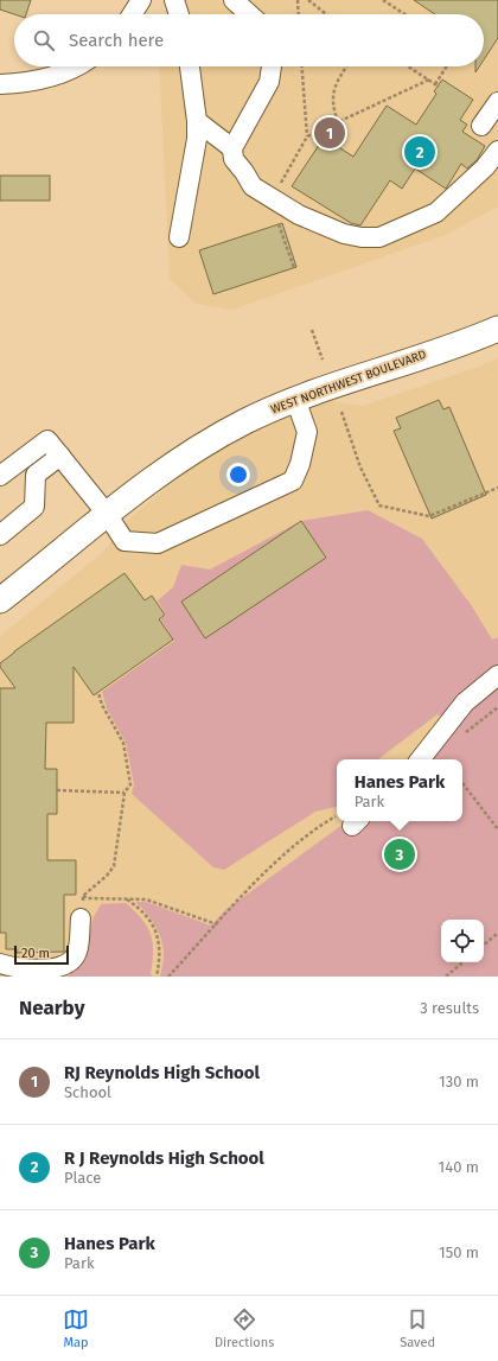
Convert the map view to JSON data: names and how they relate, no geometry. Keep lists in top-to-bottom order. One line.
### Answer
{"streets":{"main road":["WEST NORTHWEST BOULEVARD"]},"scale_bar":"20 m","page":{"search":"Search here","pins":["1","2","3"],"popup":["Hanes Park","Park"],"scale":"20 m","heading":["Nearby","3 results"],"list":[{"mark":"1","name":"RJ Reynolds High School","note":"School","value":"130 m"},{"mark":"2","name":"R J Reynolds High School","note":"Place","value":"140 m"},{"mark":"3","name":"Hanes Park","note":"Park","value":"150 m"}],"nav":["Map","Directions","Saved"]}}
